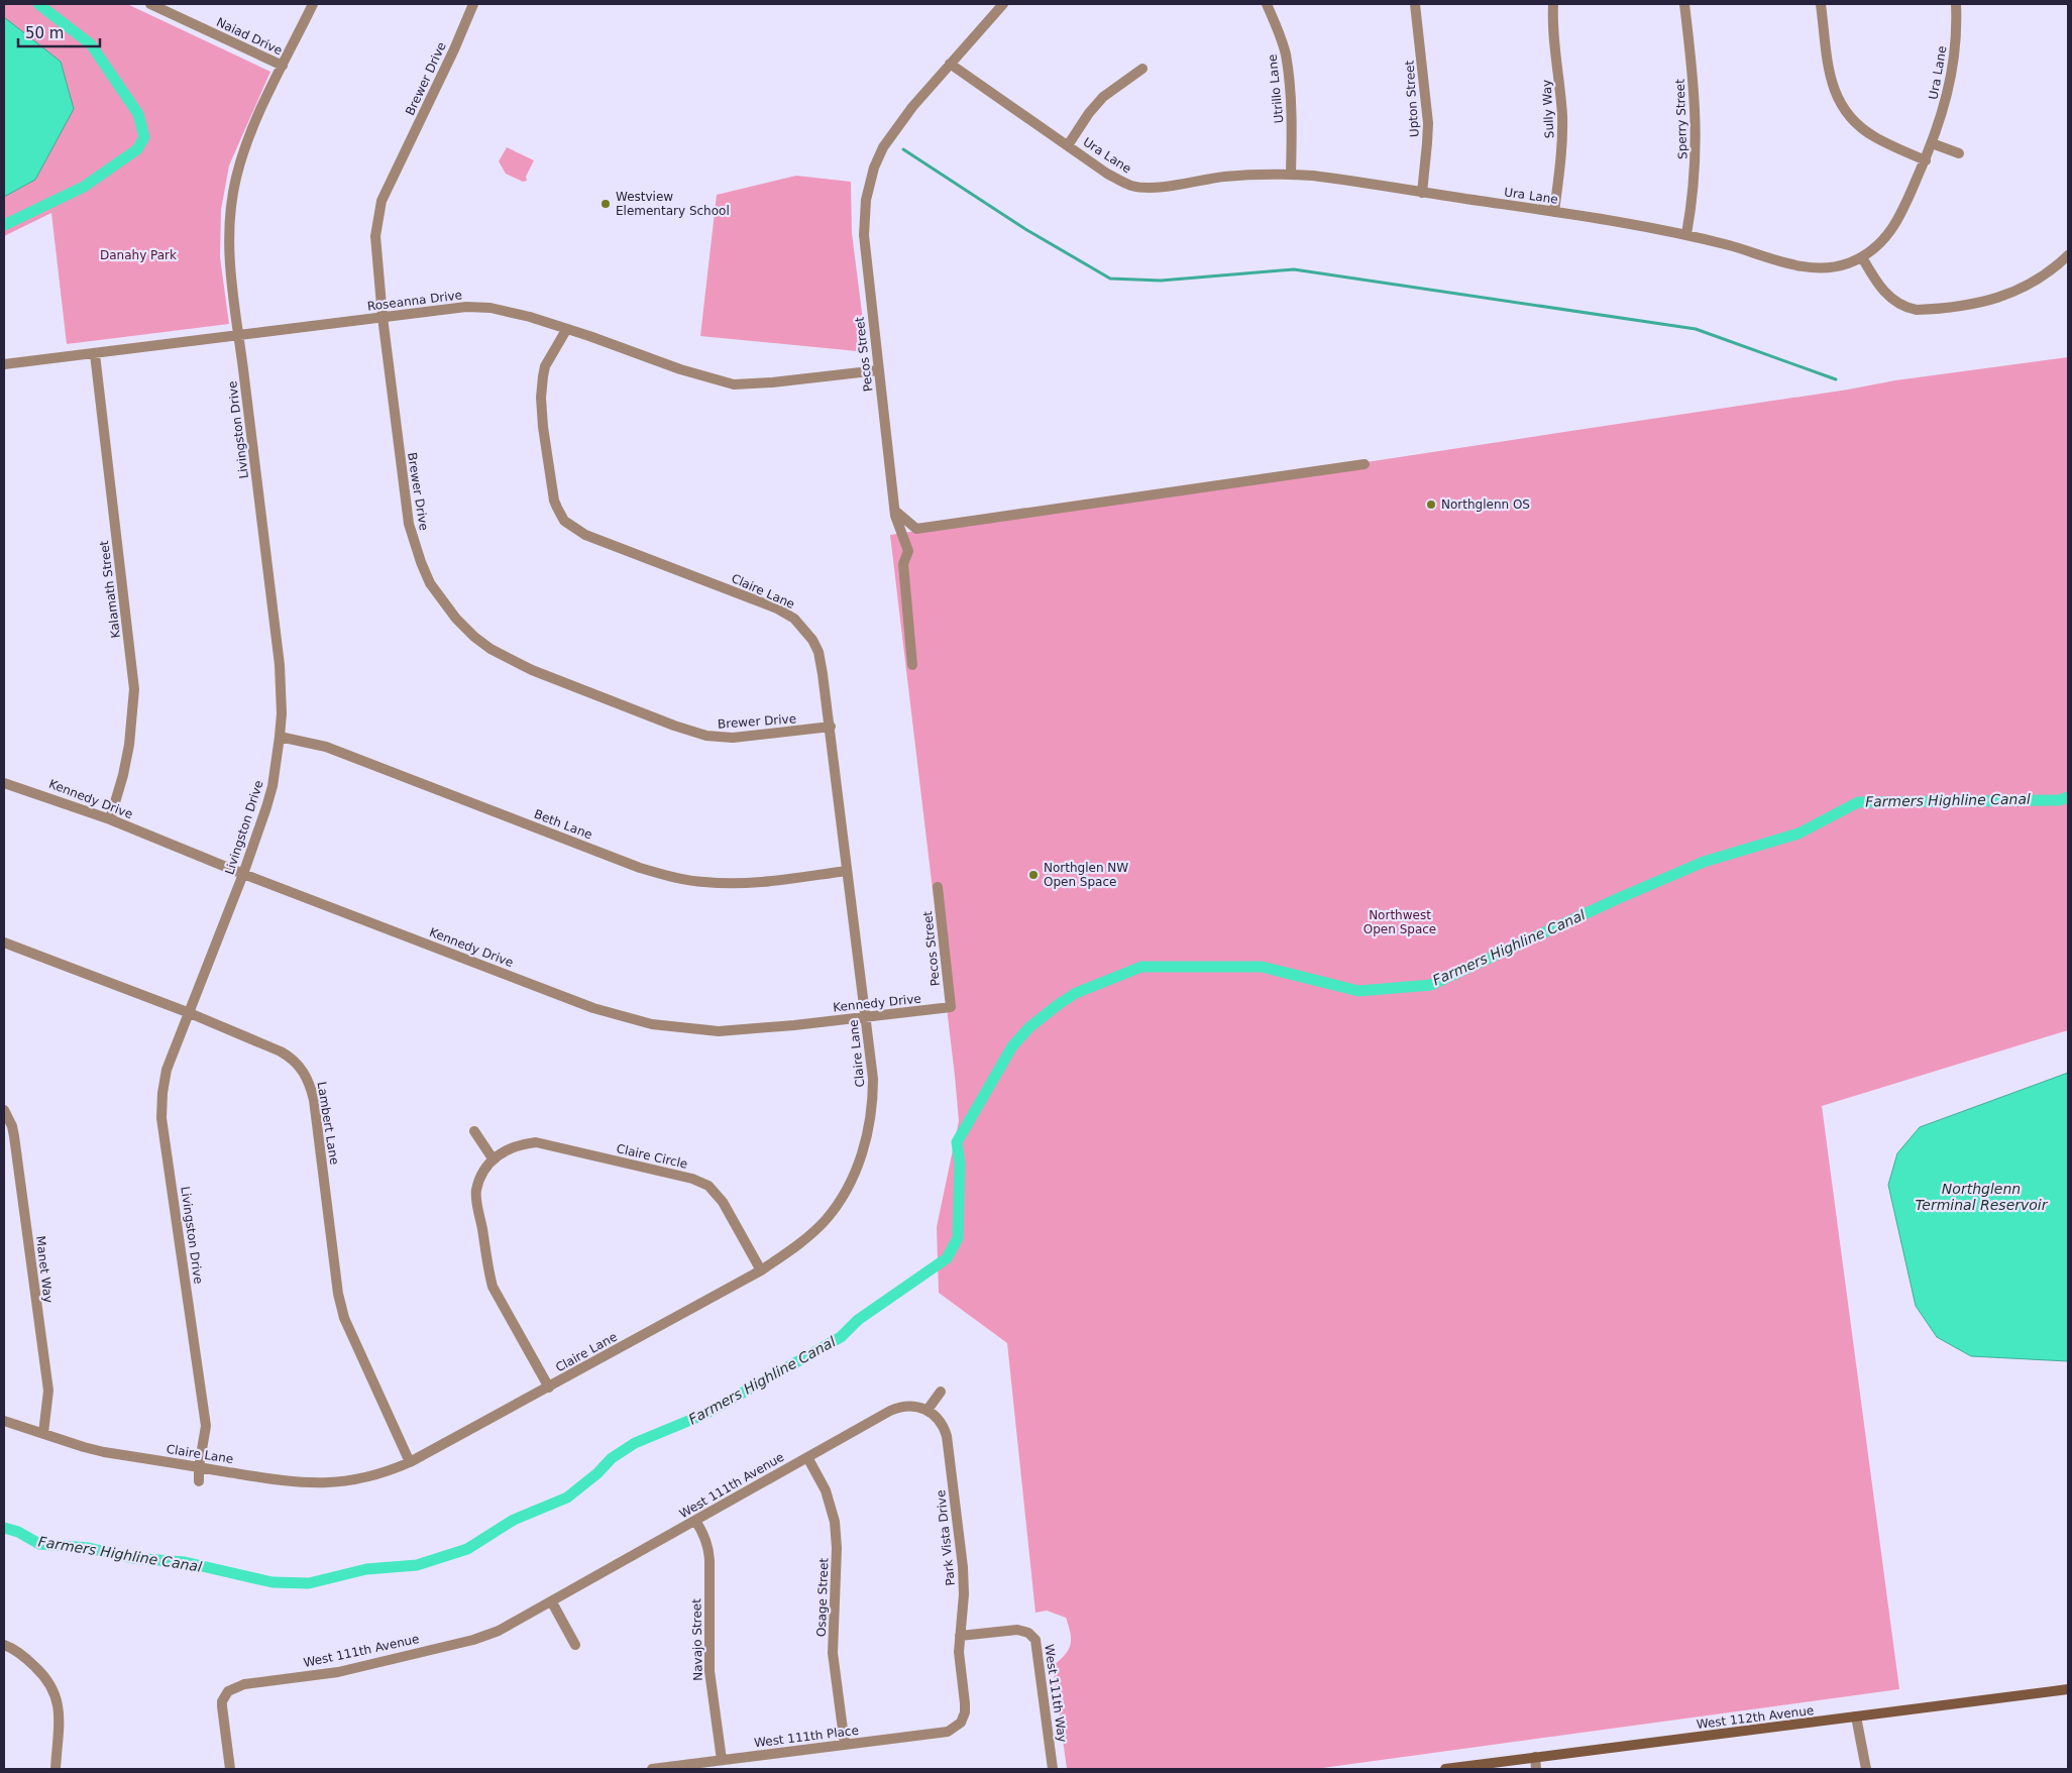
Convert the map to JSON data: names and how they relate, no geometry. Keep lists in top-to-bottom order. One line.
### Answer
{"streets":{"main road":["West 112th Avenue"],"street":["Naiad Drive","Ura Lane","Brewer Drive","Utrillo Lane","Upton Street","Sully Way","Sperry Street","Roseanna Drive","Pecos Street","Livingston Drive","Kalamath Street","Claire Lane","Kennedy Drive","Beth Lane","Lambert Lane","Claire Circle","Manet Way","West 111th Avenue","Park Vista Drive","Osage Street","Navajo Street","West 111th Way","West 111th Place"]},"crossings":[["Naiad Drive","Livingston Drive"],["Ura Lane","Utrillo Lane"],["Ura Lane","Upton Street"],["Ura Lane","Sully Way"],["Ura Lane","Sperry Street"],["Ura Lane","Pecos Street"],["Brewer Drive","Roseanna Drive"],["Brewer Drive","Claire Lane"],["Roseanna Drive","Pecos Street"],["Roseanna Drive","Livingston Drive"],["Roseanna Drive","Kalamath Street"],["Roseanna Drive","Claire Lane"],["Pecos Street","Kennedy Drive"],["Livingston Drive","Claire Lane"],["Livingston Drive","Kennedy Drive"],["Livingston Drive","Beth Lane"],["Livingston Drive","Lambert Lane"],["Kalamath Street","Kennedy Drive"],["Claire Lane","Kennedy Drive"],["Claire Lane","Beth Lane"],["Claire Lane","Lambert Lane"],["Claire Lane","Claire Circle"],["Claire Lane","Manet Way"],["West 111th Avenue","Park Vista Drive"],["West 111th Avenue","Osage Street"],["West 111th Avenue","Navajo Street"],["Park Vista Drive","West 111th Way"],["Park Vista Drive","West 111th Place"],["Osage Street","West 111th Place"],["Navajo Street","West 111th Place"]],"water":["Farmers Highline Canal","Northglenn Terminal Reservoir"],"parks":["Danahy Park","Northwest Open Space"],"places":["Westview Elementary School","Northglenn OS","Northglen NW Open Space"],"scale_bar":"50 m"}
